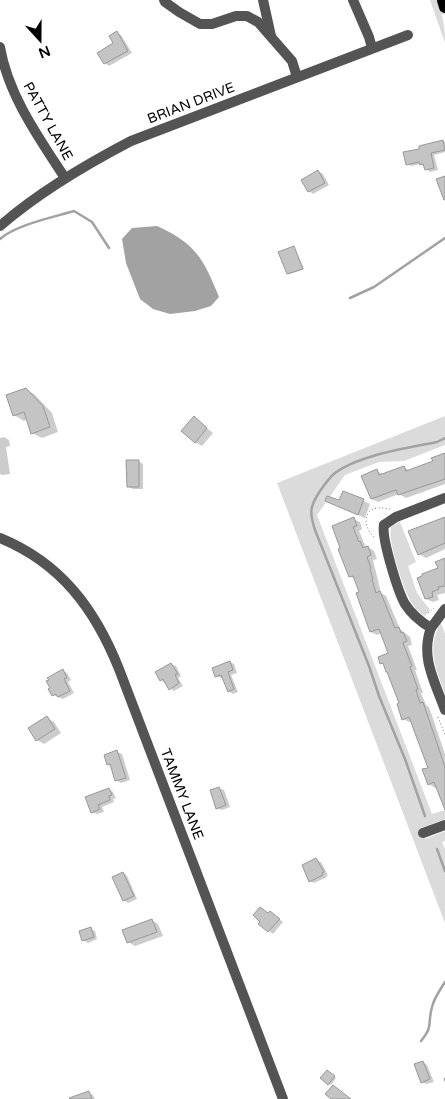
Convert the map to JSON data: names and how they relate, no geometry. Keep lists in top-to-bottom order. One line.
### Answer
{"streets":{"street":["BRIAN DRIVE","PATTY LANE","TAMMY LANE"]},"crossings":[["BRIAN DRIVE","PATTY LANE"]],"north":"bottom"}
